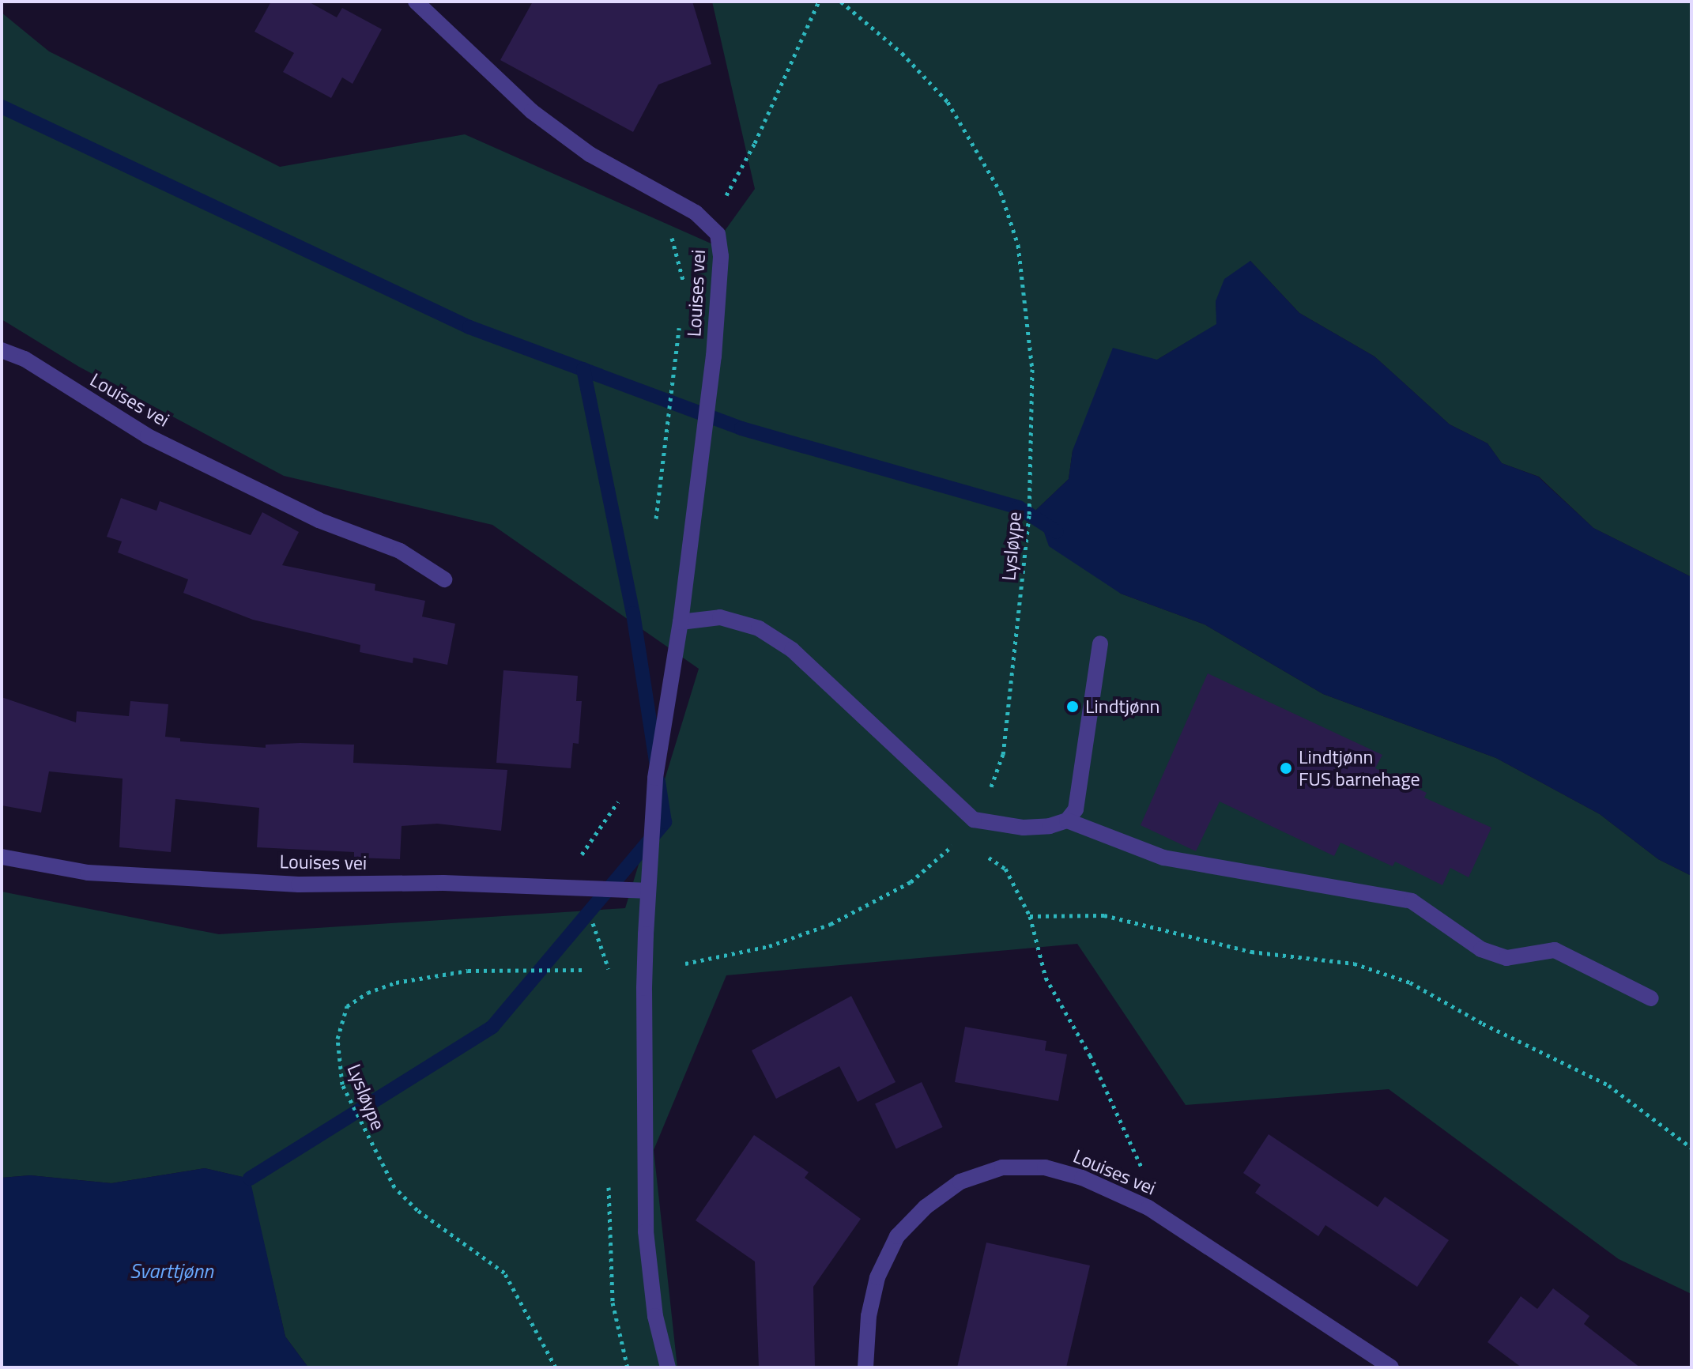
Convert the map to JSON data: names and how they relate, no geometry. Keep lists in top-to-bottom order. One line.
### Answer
{"streets":{"street":["Louises vei"],"path":["Lysløype"]},"water":["Svarttjønn"],"places":["Lindtjønn","Lindtjønn FUS barnehage"]}
